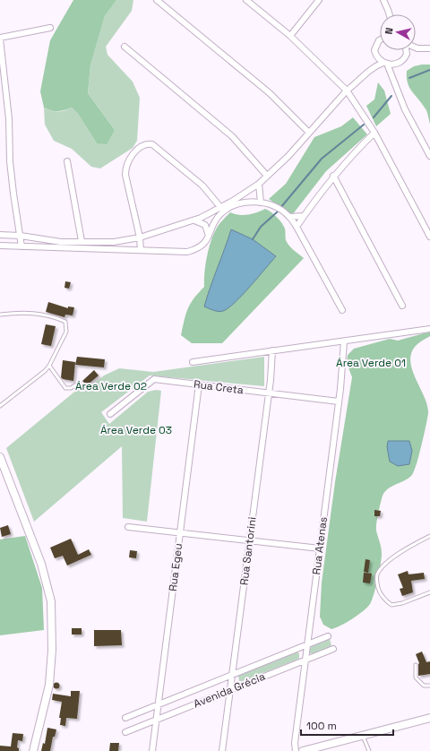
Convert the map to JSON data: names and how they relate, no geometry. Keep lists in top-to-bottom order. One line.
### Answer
{"streets":{"street":["Rua Creta","Rua Atenas","Rua Santorini","Rua Egeu","Avenida Grécia"]},"crossings":[["Rua Creta","Rua Atenas"],["Rua Creta","Rua Santorini"],["Rua Creta","Rua Egeu"],["Rua Atenas","Avenida Grécia"],["Rua Santorini","Avenida Grécia"],["Rua Egeu","Avenida Grécia"]],"parks":["Área Verde 01","Área Verde 02","Área Verde 03"],"scale_bar":"100 m","north":"left"}
